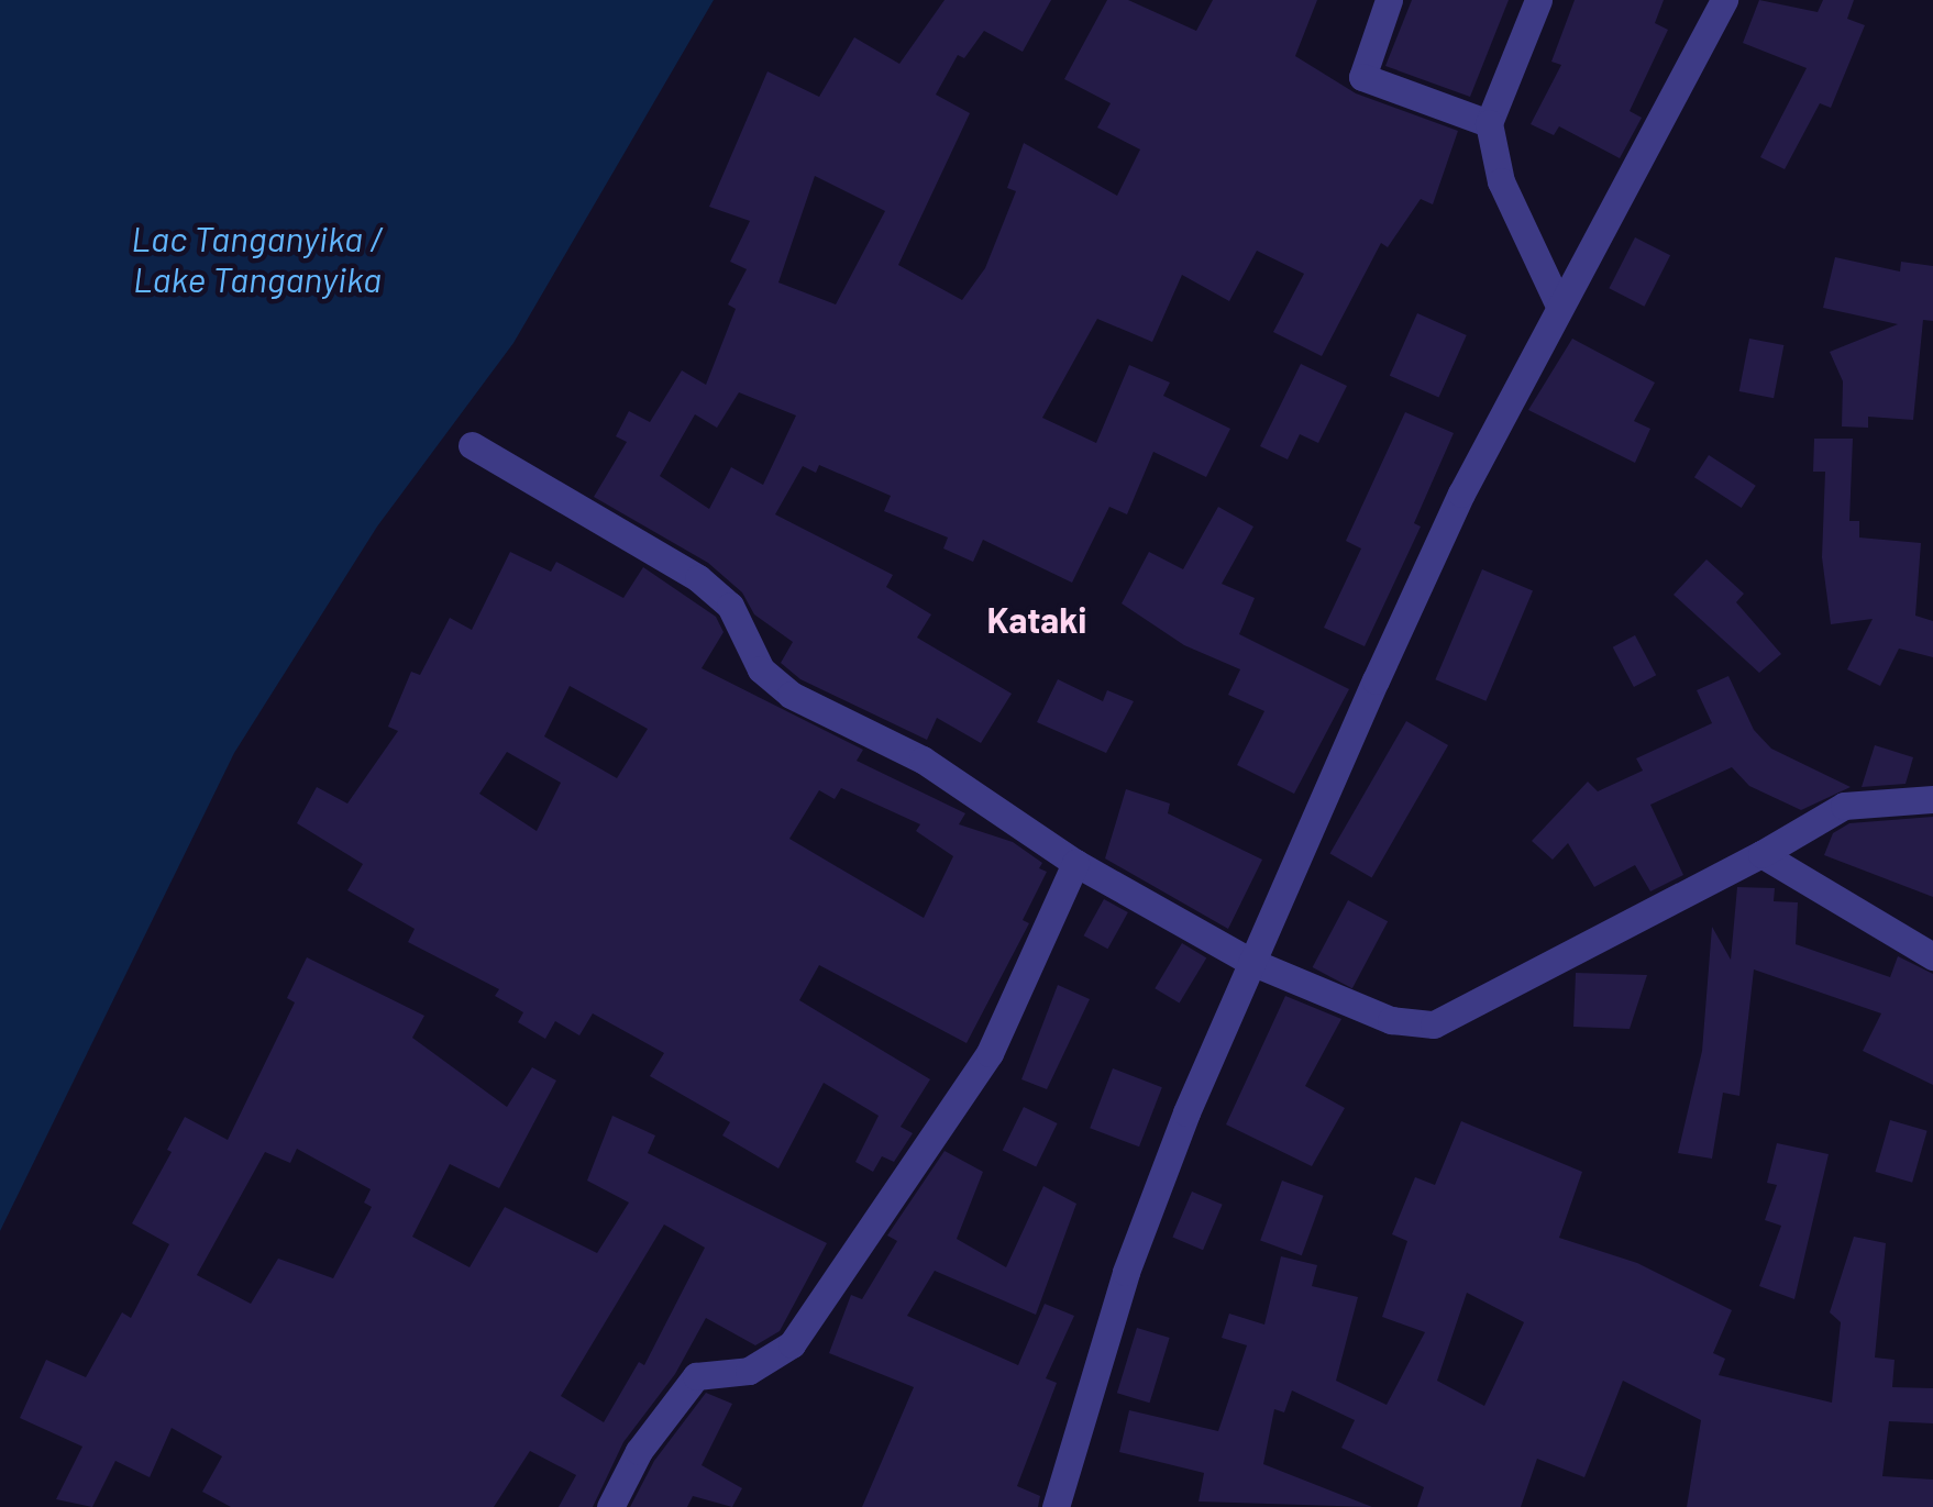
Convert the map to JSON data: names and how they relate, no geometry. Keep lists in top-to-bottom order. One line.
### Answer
{"districts":["Kataki"],"water":["Lac Tanganyika / Lake Tanganyika"]}
